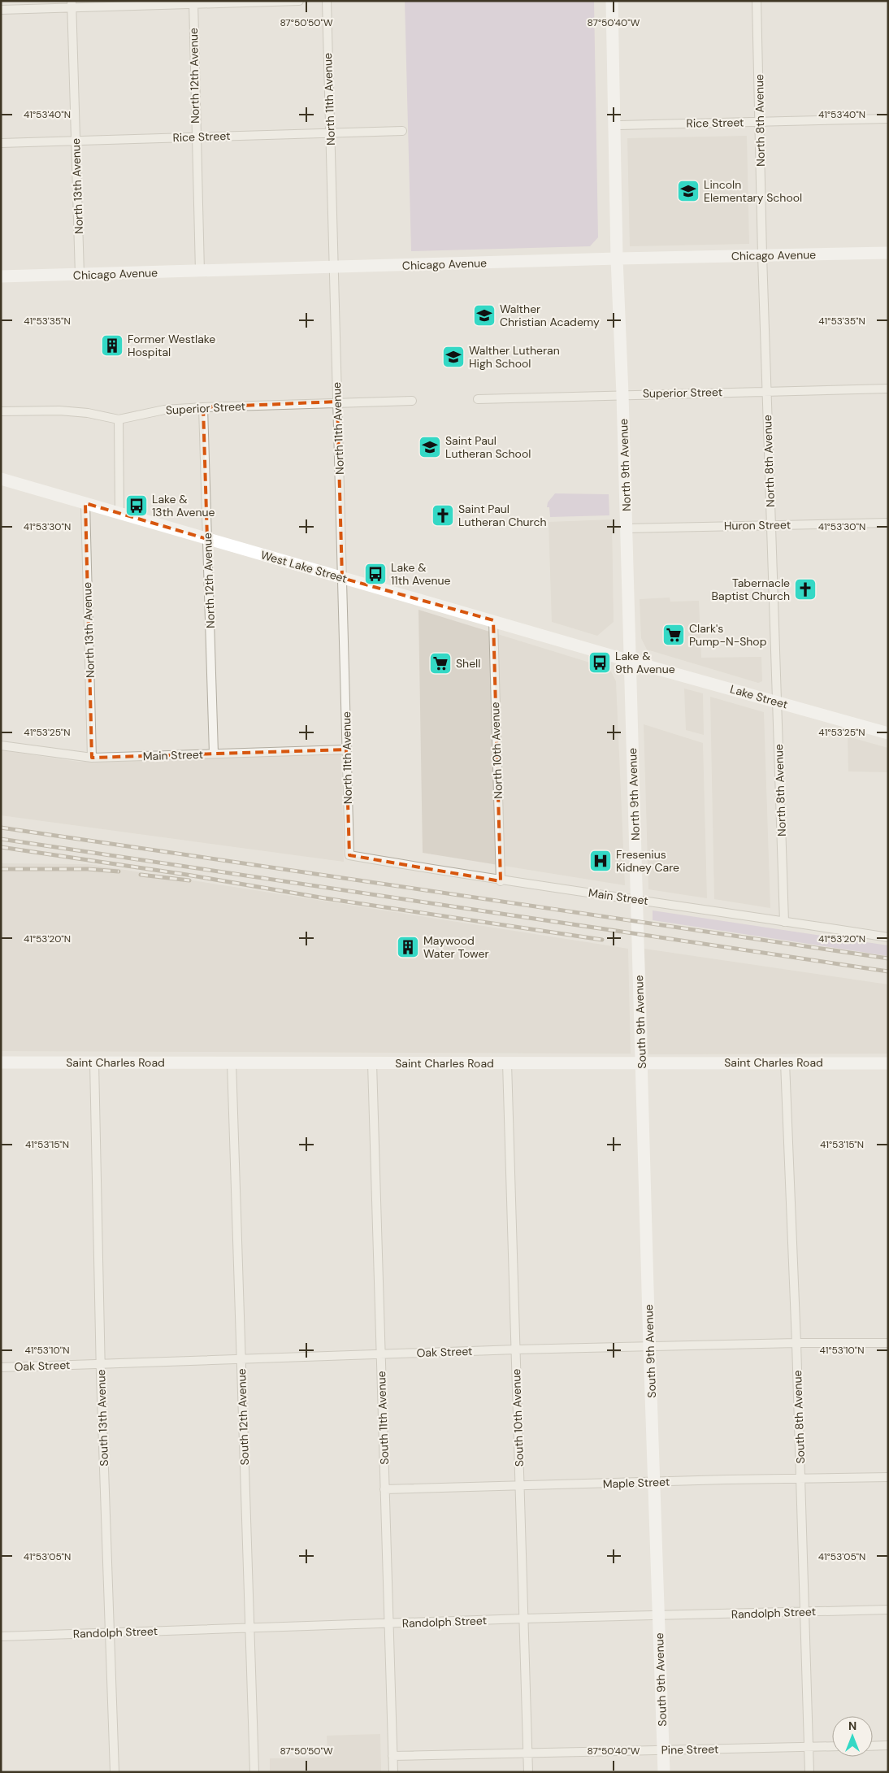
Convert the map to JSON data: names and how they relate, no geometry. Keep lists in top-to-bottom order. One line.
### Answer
{"streets":{"main road":["Chicago Avenue","North 9th Avenue","West Lake Street","Lake Street","South 9th Avenue","Saint Charles Road"],"street":["North 12th Avenue","North 11th Avenue","North 8th Avenue","Rice Street","North 13th Avenue","Superior Street","Huron Street","North 10th Avenue","Main Street","Oak Street","South 12th Avenue","South 8th Avenue","South 13th Avenue","South 11th Avenue","South 10th Avenue","Maple Street","Randolph Street","Pine Street"]},"crossings":[["North 12th Avenue","Rice Street"],["North 12th Avenue","Chicago Avenue"],["North 12th Avenue","Superior Street"],["North 12th Avenue","West Lake Street"],["North 12th Avenue","Main Street"],["North 11th Avenue","Rice Street"],["North 11th Avenue","Chicago Avenue"],["North 11th Avenue","Superior Street"],["North 11th Avenue","West Lake Street"],["North 11th Avenue","Main Street"],["North 8th Avenue","Rice Street"],["North 8th Avenue","Chicago Avenue"],["North 8th Avenue","Superior Street"],["North 8th Avenue","Huron Street"],["North 8th Avenue","Lake Street"],["North 8th Avenue","Main Street"],["Rice Street","North 13th Avenue"],["Rice Street","North 9th Avenue"],["North 13th Avenue","Chicago Avenue"],["North 13th Avenue","West Lake Street"],["North 13th Avenue","Main Street"],["Chicago Avenue","North 9th Avenue"],["Superior Street","North 9th Avenue"],["North 9th Avenue","Huron Street"],["North 9th Avenue","West Lake Street"],["North 9th Avenue","Lake Street"],["North 9th Avenue","Main Street"],["North 9th Avenue","South 9th Avenue"],["West Lake Street","Lake Street"],["West Lake Street","North 10th Avenue"],["North 10th Avenue","Main Street"],["South 9th Avenue","Saint Charles Road"],["South 9th Avenue","Oak Street"],["South 9th Avenue","Maple Street"],["South 9th Avenue","Randolph Street"],["South 9th Avenue","Pine Street"],["Saint Charles Road","South 12th Avenue"],["Saint Charles Road","South 8th Avenue"],["Saint Charles Road","South 13th Avenue"],["Saint Charles Road","South 11th Avenue"],["Saint Charles Road","South 10th Avenue"],["Oak Street","South 12th Avenue"],["Oak Street","South 8th Avenue"],["Oak Street","South 13th Avenue"],["Oak Street","South 11th Avenue"],["Oak Street","South 10th Avenue"],["South 12th Avenue","Randolph Street"],["South 8th Avenue","Maple Street"],["South 8th Avenue","Randolph Street"],["South 8th Avenue","Pine Street"],["South 13th Avenue","Randolph Street"],["South 11th Avenue","Maple Street"],["South 11th Avenue","Randolph Street"],["South 11th Avenue","Pine Street"],["South 10th Avenue","Maple Street"],["South 10th Avenue","Randolph Street"],["South 10th Avenue","Pine Street"]],"places":{"school or university":["Lincoln Elementary School","Walther Christian Academy","Walther Lutheran High School","Saint Paul Lutheran School"],"building":["Former Westlake Hospital","Maywood Water Tower"],"bus stop":["Lake & 13th Avenue","Lake & 11th Avenue","Lake & 9th Avenue"],"church":["Saint Paul Lutheran Church","Tabernacle Baptist Church"],"supermarket":["Clark's Pump-N-Shop","Shell"],"hospital":["Fresenius Kidney Care"]},"north":"top","coordinates":["87°50'50\"W","87°50'40\"W","41°53'40\"N","41°53'35\"N","41°53'30\"N","41°53'25\"N","41°53'20\"N","41°53'15\"N","41°53'10\"N","41°53'05\"N"]}
